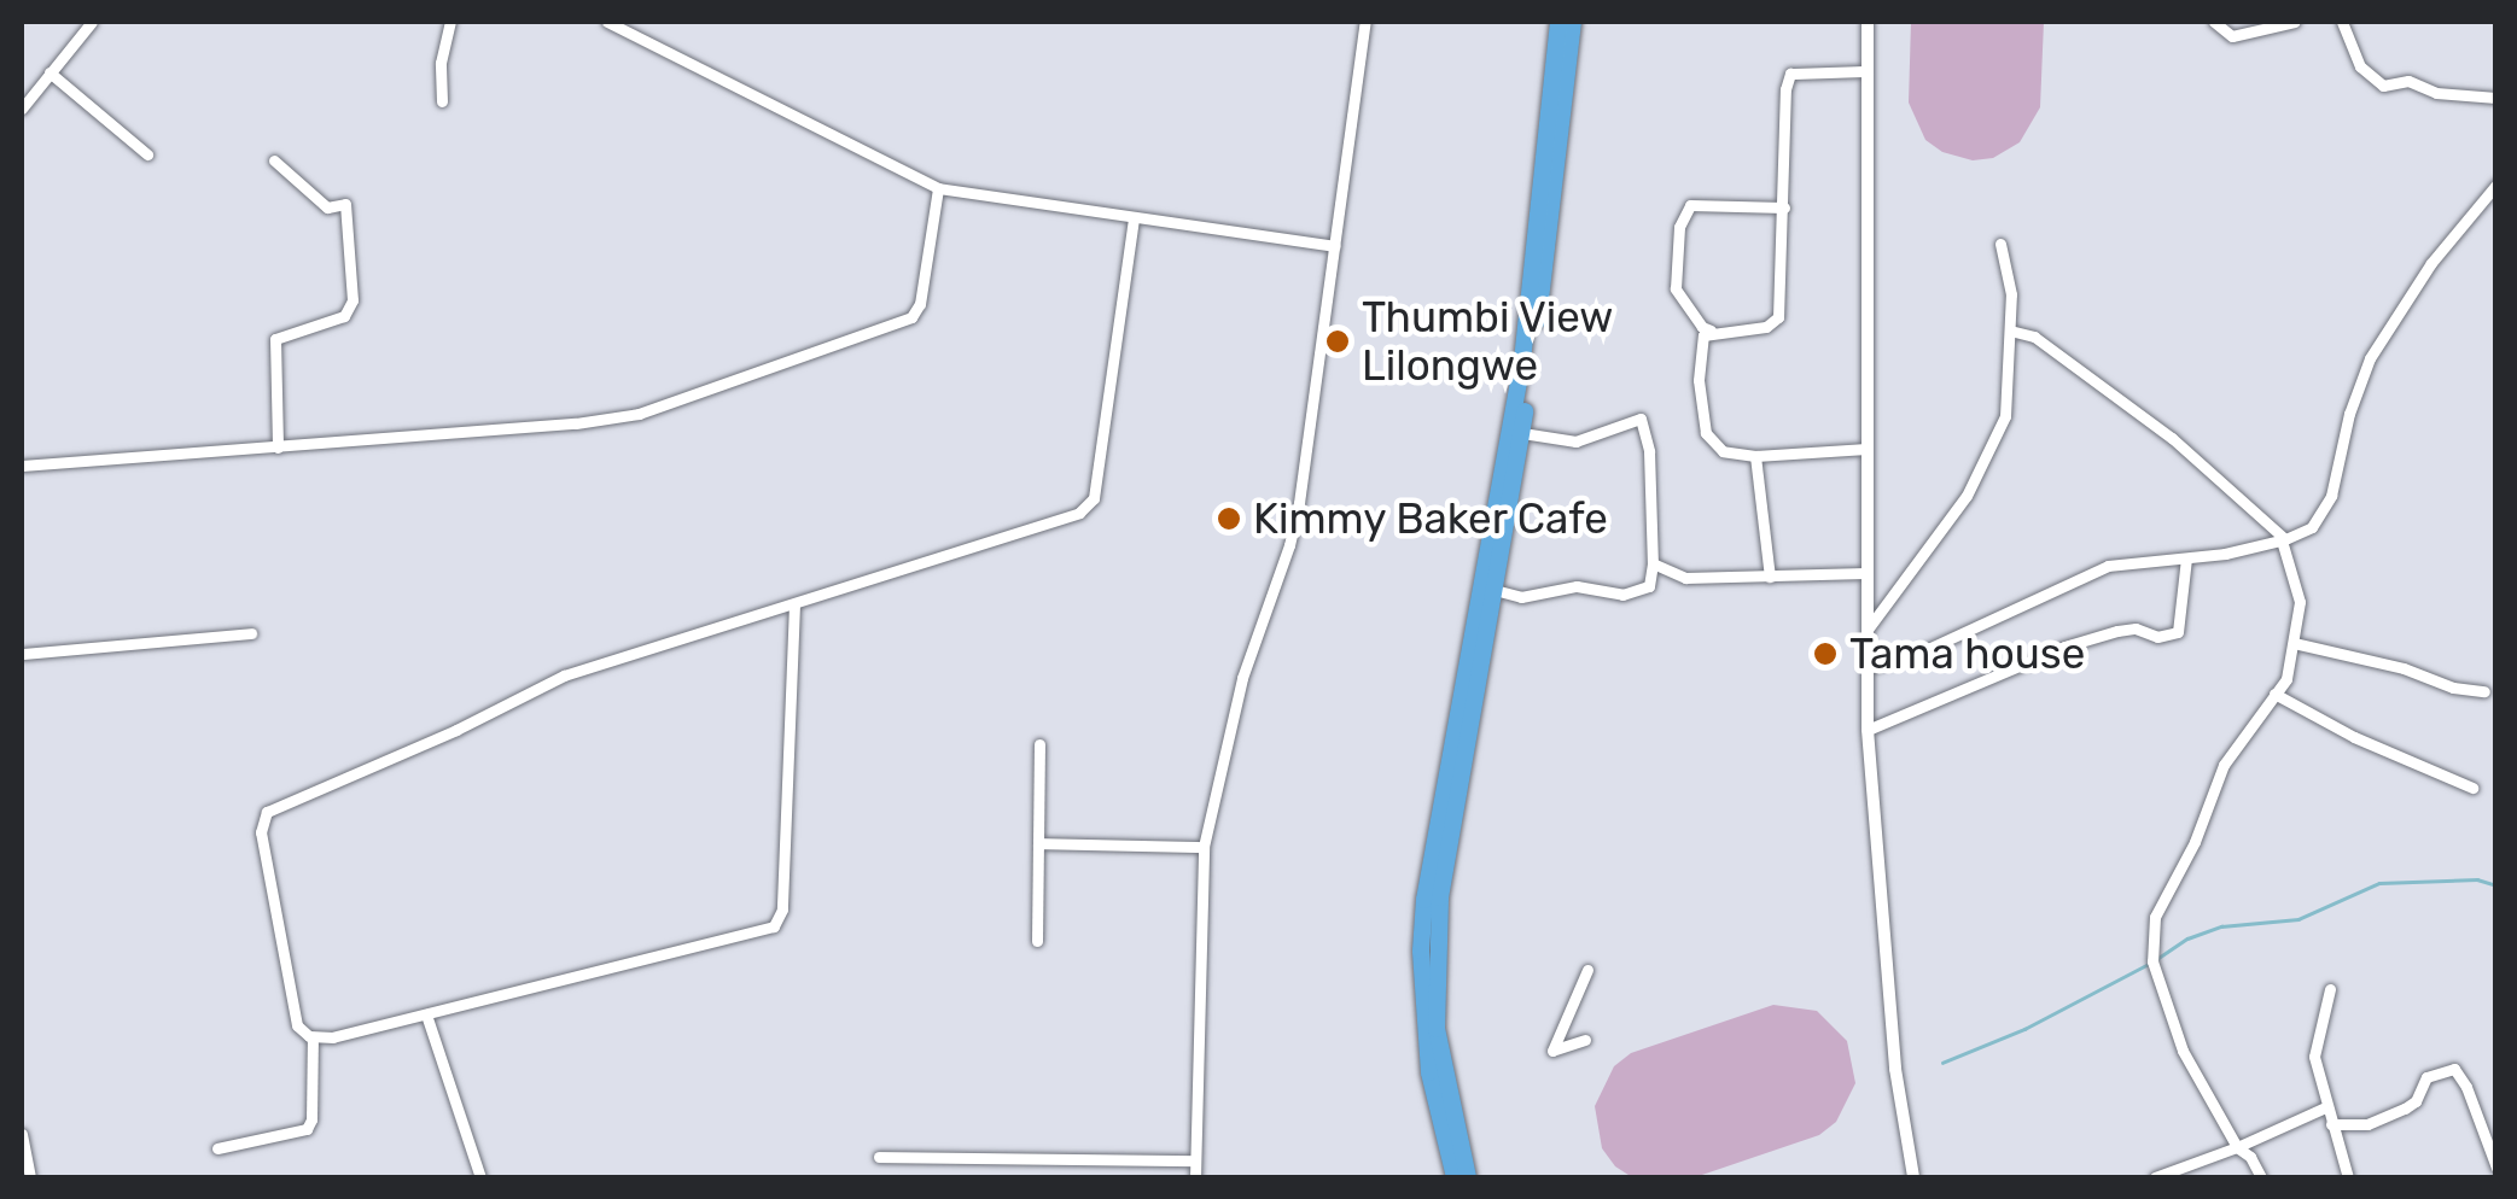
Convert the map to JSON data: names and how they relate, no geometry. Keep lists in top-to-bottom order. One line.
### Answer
{"places":["Thumbi View Lilongwe","Kimmy Baker Cafe","Tama house"]}
